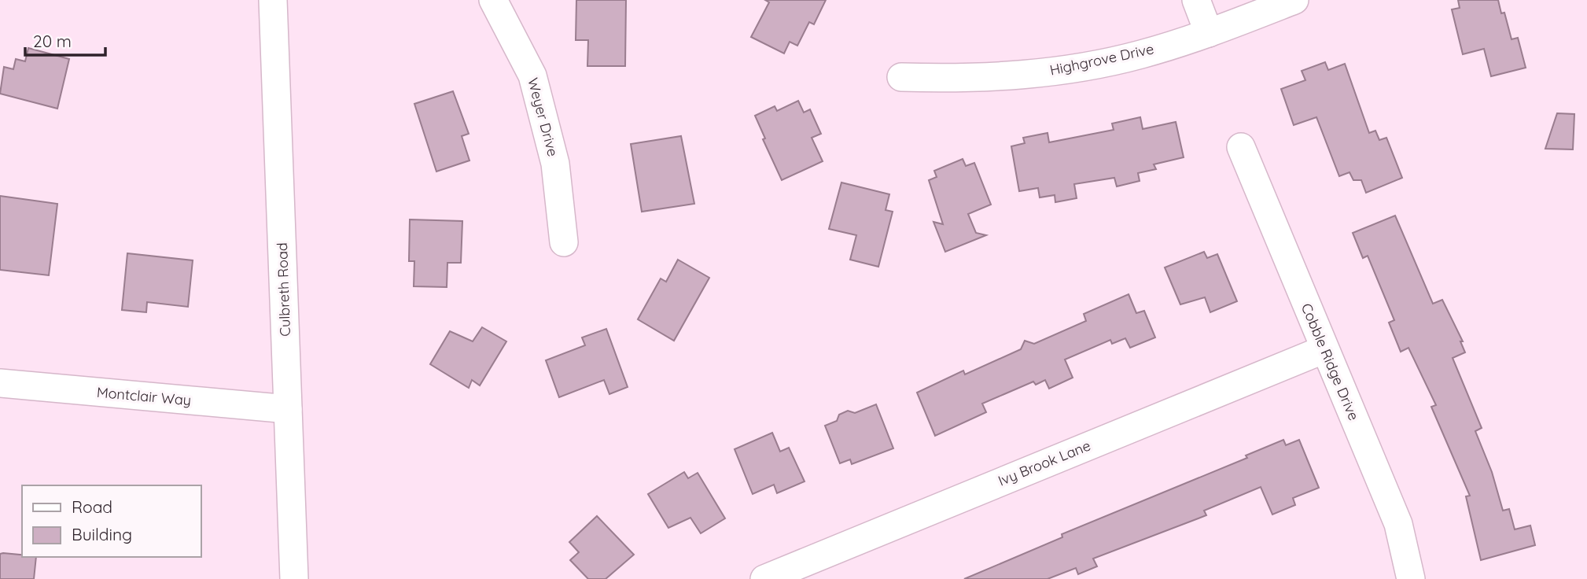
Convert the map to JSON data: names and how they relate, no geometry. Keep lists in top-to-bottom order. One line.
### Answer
{"streets":{"street":["Highgrove Drive","Weyer Drive","Culbreth Road","Cobble Ridge Drive","Montclair Way","Ivy Brook Lane"]},"crossings":[["Culbreth Road","Montclair Way"],["Cobble Ridge Drive","Ivy Brook Lane"]],"legend":["Road","Building"],"scale_bar":"20 m"}
